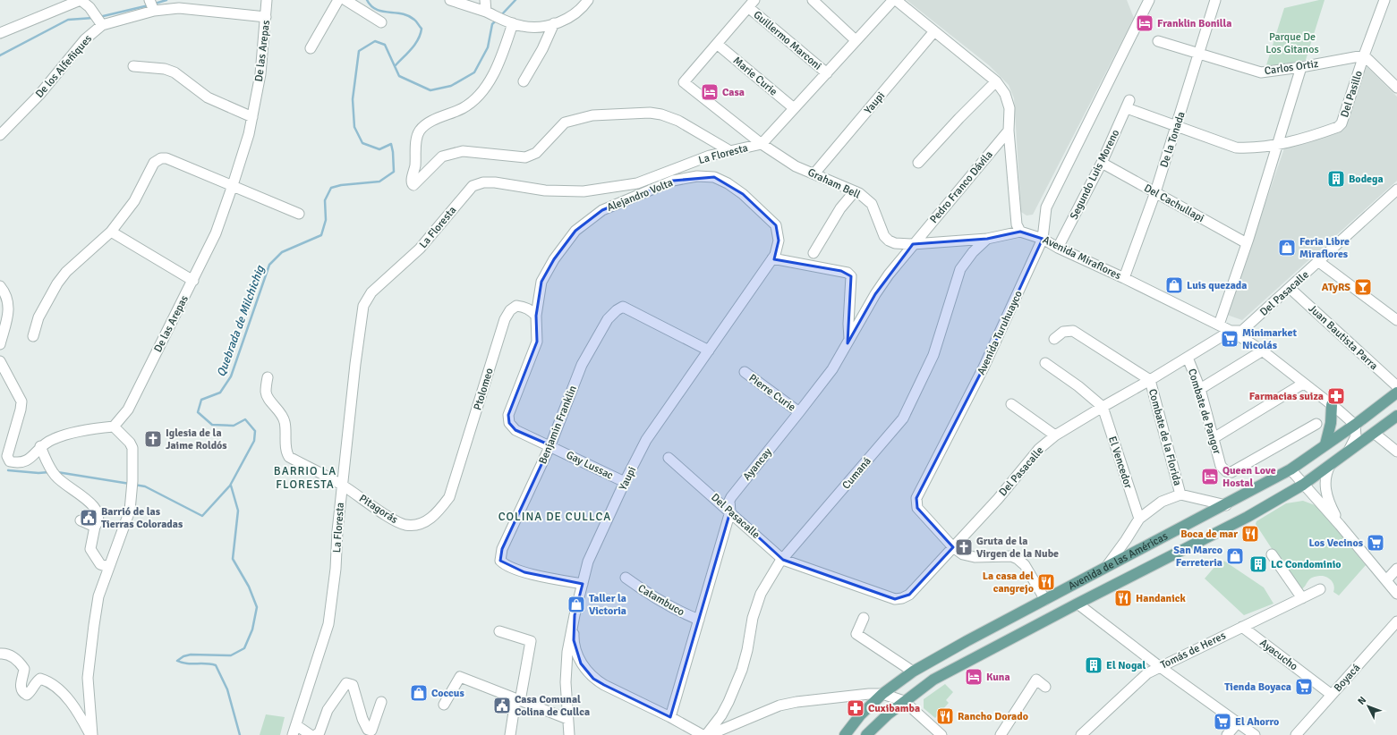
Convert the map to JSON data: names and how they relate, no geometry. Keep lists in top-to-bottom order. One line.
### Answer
{"streets":{"main road":["Avenida de las Américas"],"street":["Guillermo Marconi","De las Arepas","De los Alfeñiques","Carlos Ortiz","Marie Curie","Del Pasillo","Yaupi","De la Tonada","La Floresta","Segundo Luis Moreno","Graham Bell","Pedro Franco Dávila","Alejandro Volta","Del Cachullapi","Avenida Miraflores","Del Pasacalle","Avenida Turuhuayco","Juan Bautista Parra","Ptolomeo","Pierre Curie","Combate de Pangor","Benjamin Franklin","Combate de la Florida","El Vencedor","Ayancay","Gay Lussac","Cumaná","Pitagorás","Catambuco","Tomás de Heres","Ayacucho","Boyacá"]},"crossings":[["Guillermo Marconi","La Floresta"],["De las Arepas","De los Alfeñiques"],["Carlos Ortiz","Del Pasillo"],["Carlos Ortiz","De la Tonada"],["Marie Curie","La Floresta"],["Marie Curie","Graham Bell"],["Yaupi","Graham Bell"],["Yaupi","Alejandro Volta"],["Yaupi","Benjamin Franklin"],["Yaupi","Gay Lussac"],["De la Tonada","Segundo Luis Moreno"],["De la Tonada","Del Cachullapi"],["De la Tonada","Avenida Miraflores"],["La Floresta","Graham Bell"],["La Floresta","Pitagorás"],["Segundo Luis Moreno","Del Cachullapi"],["Segundo Luis Moreno","Avenida Miraflores"],["Graham Bell","Pedro Franco Dávila"],["Graham Bell","Ayancay"],["Graham Bell","Cumaná"],["Pedro Franco Dávila","Ayancay"],["Alejandro Volta","Ptolomeo"],["Alejandro Volta","Gay Lussac"],["Avenida Miraflores","Del Pasacalle"],["Avenida Miraflores","Avenida Turuhuayco"],["Avenida Miraflores","Avenida de las Américas"],["Del Pasacalle","Avenida Turuhuayco"],["Del Pasacalle","Juan Bautista Parra"],["Del Pasacalle","Combate de Pangor"],["Del Pasacalle","Combate de la Florida"],["Del Pasacalle","El Vencedor"],["Del Pasacalle","Ayancay"],["Del Pasacalle","Cumaná"],["Avenida Turuhuayco","Avenida de las Américas"],["Ptolomeo","Pitagorás"],["Pierre Curie","Ayancay"],["Benjamin Franklin","Gay Lussac"],["Ayancay","Catambuco"],["Tomás de Heres","Ayacucho"],["Ayacucho","Boyacá"]],"districts":["BARRIO LA FLORESTA","COLINA DE CULLCA"],"water":["Quebrada de Milchichig"],"parks":["Parque De Los Gitanos"],"places":{"hotel":["Franklin Bonilla","Casa","Queen Love Hostal","Kuna"],"building":["Bodega","LC Condominio","El Nogal"],"shop":["Feria Libre Miraflores","Luis quezada","San Marco Ferreteria","Taller la Victoria","Coccus"],"bar":["ATyRS"],"supermarket":["Minimarket Nicolás","Los Vecinos","Tienda Boyaca","El Ahorro"],"pharmacy":["Farmacias suiza","Cuxibamba"],"church":["Iglesia de la Jaime Roldós","Gruta de la Virgen de la Nube"],"public building":["Barrió de las Tierras Coloradas","Casa Comunal Colina de Cullca"],"restaurant":["Boca de mar","La casa del cangrejo","Handanick","Rancho Dorado"]},"north":"top left"}
